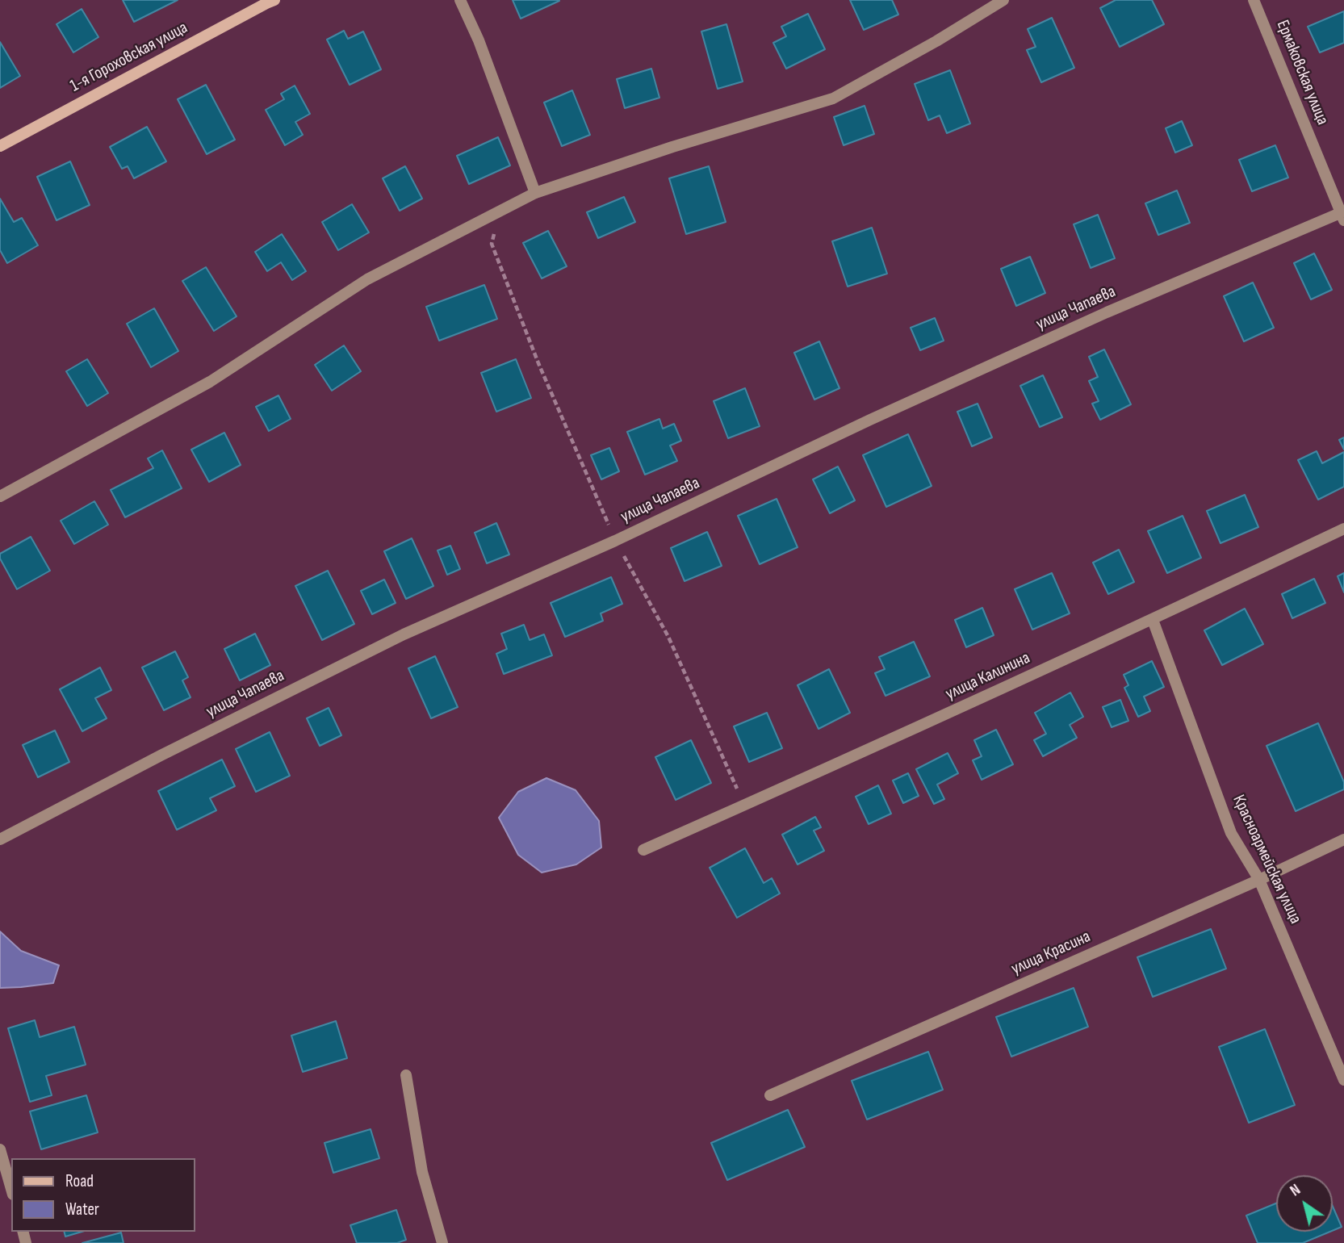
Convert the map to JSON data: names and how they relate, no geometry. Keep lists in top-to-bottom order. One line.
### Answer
{"streets":{"street":["1-я Гороховская улица","Ермаковская улица","улица Чапаева","улица Калинина","Красноармейская улица","улица Красина"]},"crossings":[["Ермаковская улица","улица Чапаева"],["улица Калинина","Красноармейская улица"],["Красноармейская улица","улица Красина"]],"legend":["Road","Water"],"north":"top left"}
